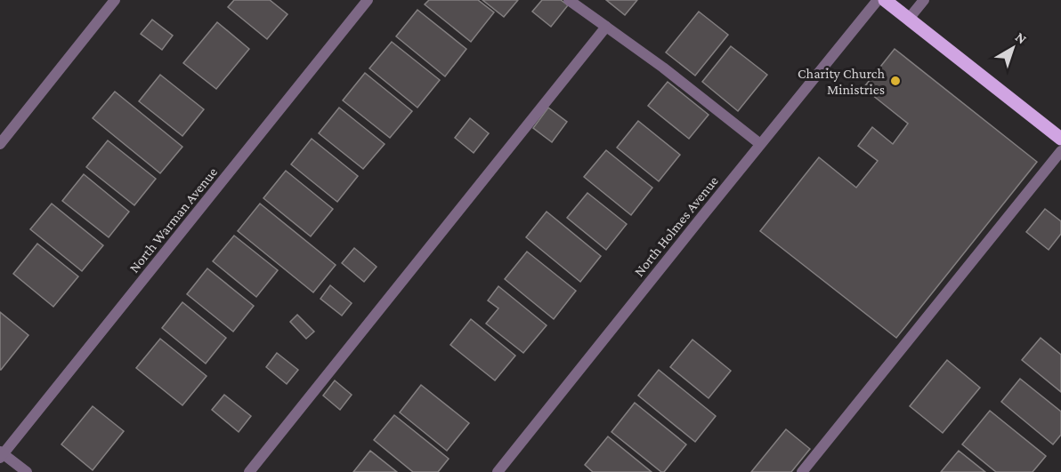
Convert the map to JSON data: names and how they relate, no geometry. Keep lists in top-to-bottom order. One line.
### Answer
{"streets":{"street":["North Warman Avenue","North Holmes Avenue"]},"places":["Charity Church Ministries"],"north":"top right"}
